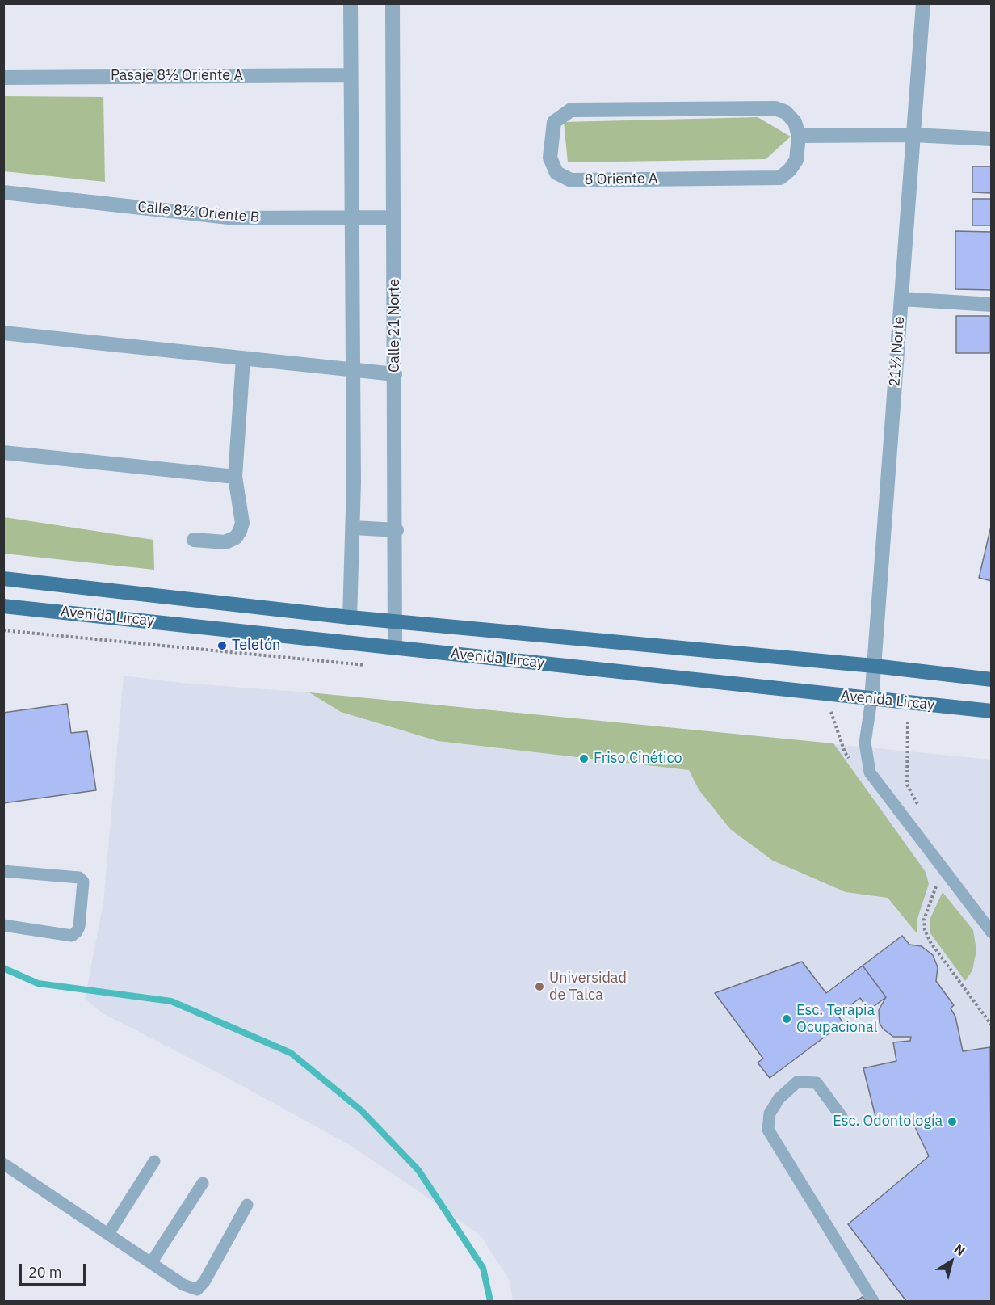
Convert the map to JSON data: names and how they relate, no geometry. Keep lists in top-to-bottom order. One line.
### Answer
{"streets":{"main road":["Avenida Lircay"],"street":["Pasaje 8½ Oriente A","8 Oriente A","Calle 8½ Oriente B","Calle 21 Norte","21½ Norte"]},"crossings":[["Calle 8½ Oriente B","Calle 21 Norte"],["Calle 21 Norte","Avenida Lircay"],["21½ Norte","Avenida Lircay"]],"places":["Teletón","Friso Cinético","Universidad de Talca","Esc. Terapia Ocupacional","Esc. Odontología"],"scale_bar":"20 m","north":"top right"}
